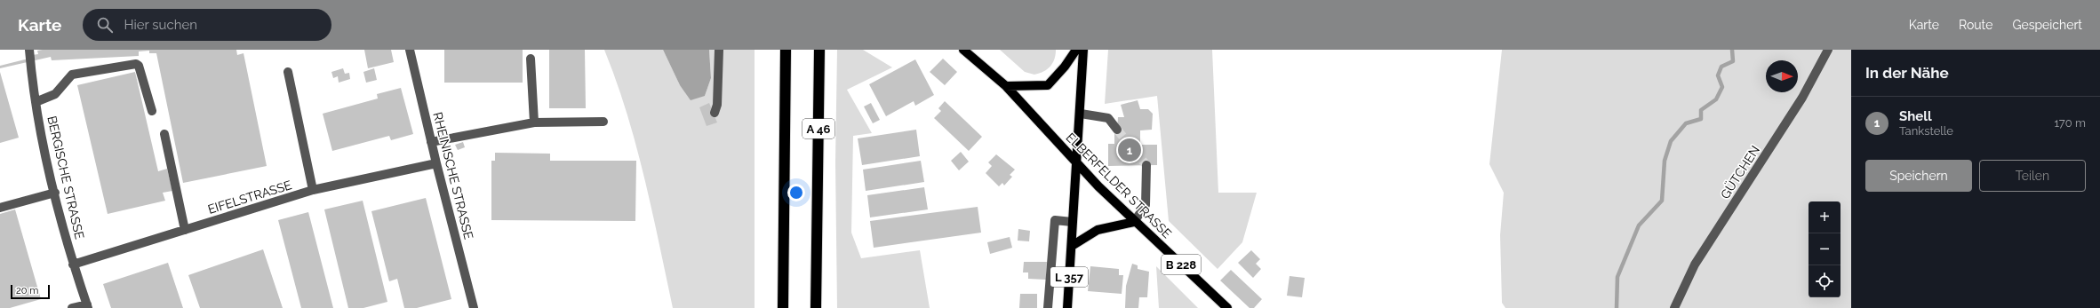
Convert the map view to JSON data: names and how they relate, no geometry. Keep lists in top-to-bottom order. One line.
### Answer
{"streets":{"highway":["A 46"],"main road":["ELBERFELDER STRASSE","B 228","L 357"],"street":["GÜTCHEN","RHEINISCHE STRASSE","BERGISCHE STRASSE","EIFELSTRASSE"]},"crossings":[["RHEINISCHE STRASSE","EIFELSTRASSE"],["BERGISCHE STRASSE","EIFELSTRASSE"],["ELBERFELDER STRASSE","L 357"]],"scale_bar":"20 m","north":"right","page":{"header":"Karte","search":"Hier suchen","nav":["Karte","Route","Gespeichert"],"heading":"In der Nähe","list":[{"mark":"1","name":"Shell","note":"Tankstelle","value":"170 m"}],"pins":"1","buttons":["Speichern","Teilen"],"map_buttons":["+","−"],"scale":"20 m"}}
